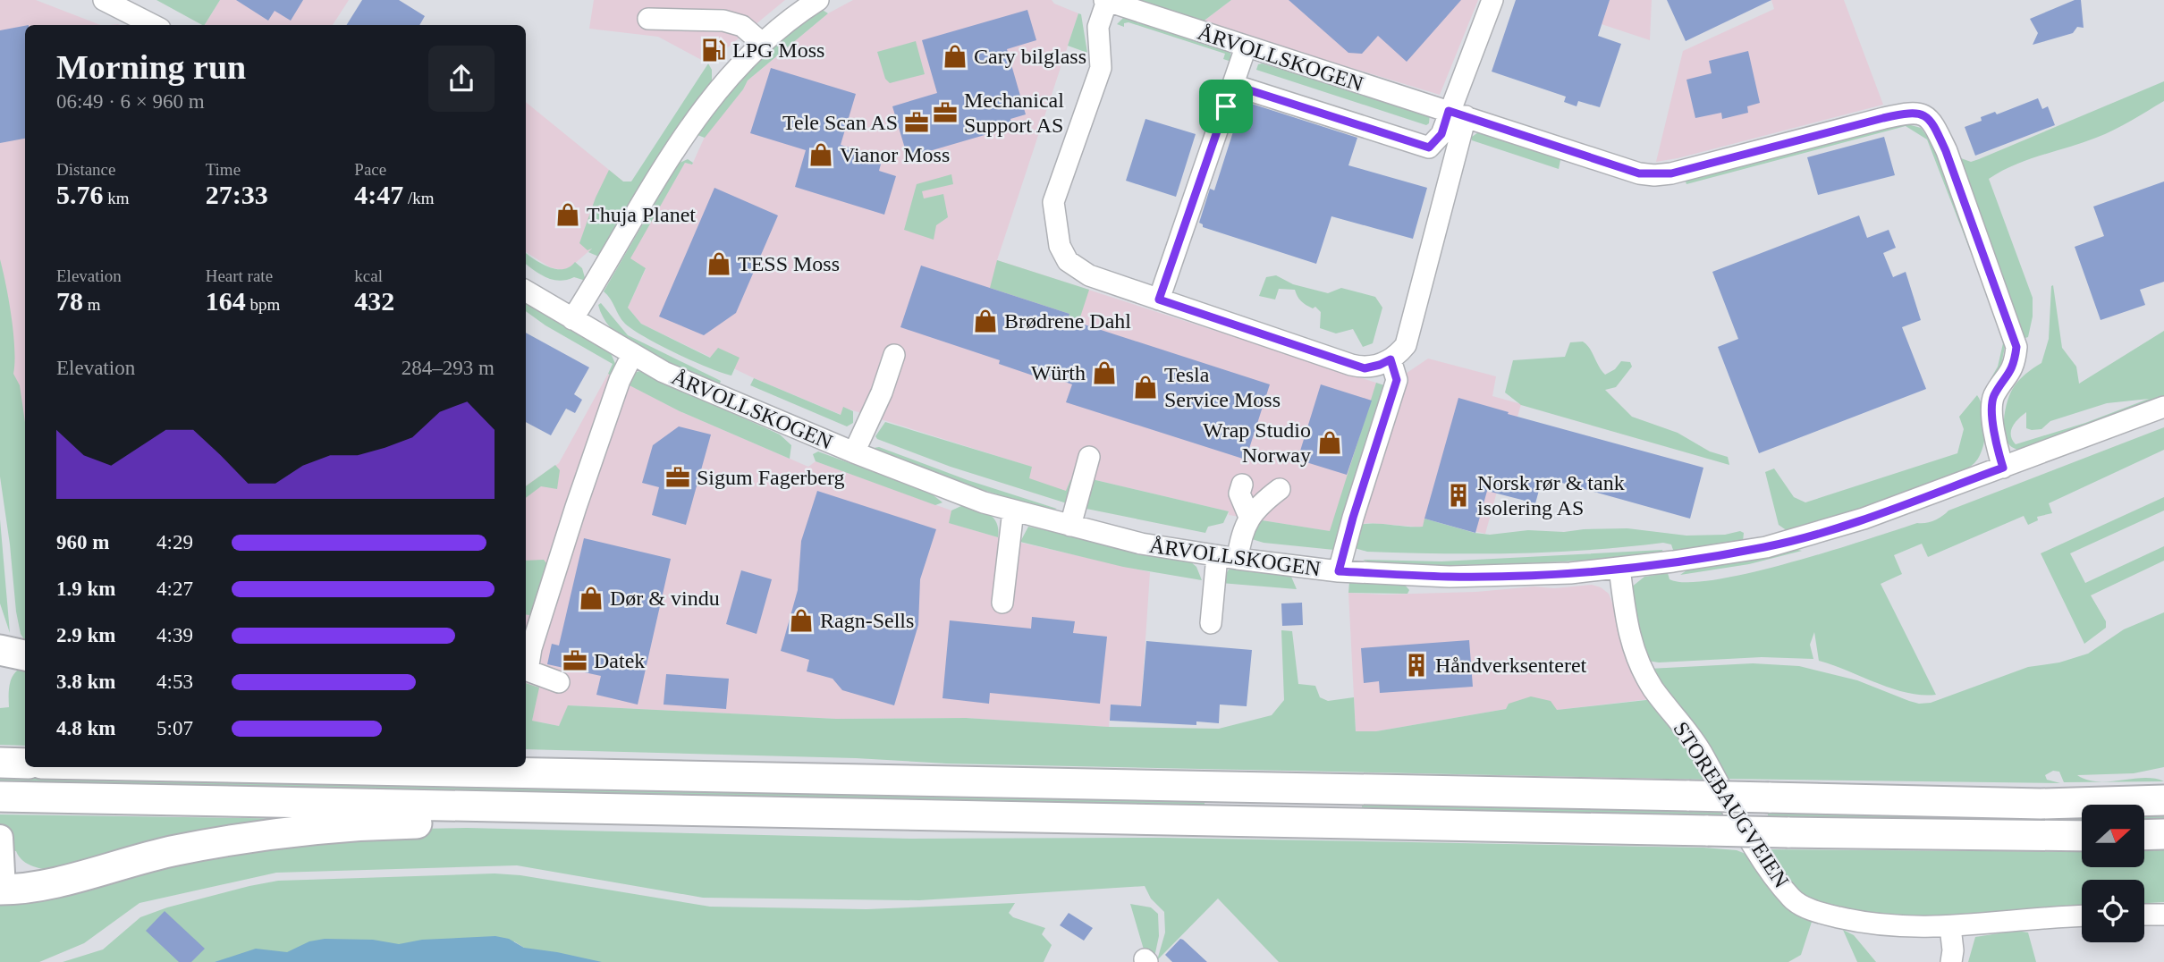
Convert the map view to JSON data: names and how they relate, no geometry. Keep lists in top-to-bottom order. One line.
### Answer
{"streets":{"street":["ÅRVOLLSKOGEN","STOREBAUGVEIEN"]},"crossings":[["ÅRVOLLSKOGEN","STOREBAUGVEIEN"]],"places":{"fuel station":["LPG Moss"],"shop":["Cary bilglass","Vianor Moss","Thuja Planet","TESS Moss","Brødrene Dahl","Würth","Tesla Service Moss","Wrap Studio Norway","Dør & vindu","Ragn-Sells"],"office":["Mechanical Support AS","Tele Scan AS","Sigum Fagerberg","Datek"],"building":["Norsk rør & tank isolering AS","Håndverksenteret"]},"north":"right","page":{"heading":["Morning run","06:49 · 6 × 960 m"],"stats":[["Distance","5.76 km"],["Time","27:33"],["Pace","4:47 /km"],["Elevation","78 m"],["Heart rate","164 bpm"],["kcal","432"]],"chart":["Elevation","284–293 m"],"list":[{"name":"960 m","note":"4:29"},{"name":"1.9 km","note":"4:27"},{"name":"2.9 km","note":"4:39"},{"name":"3.8 km","note":"4:53"},{"name":"4.8 km","note":"5:07"}]}}
